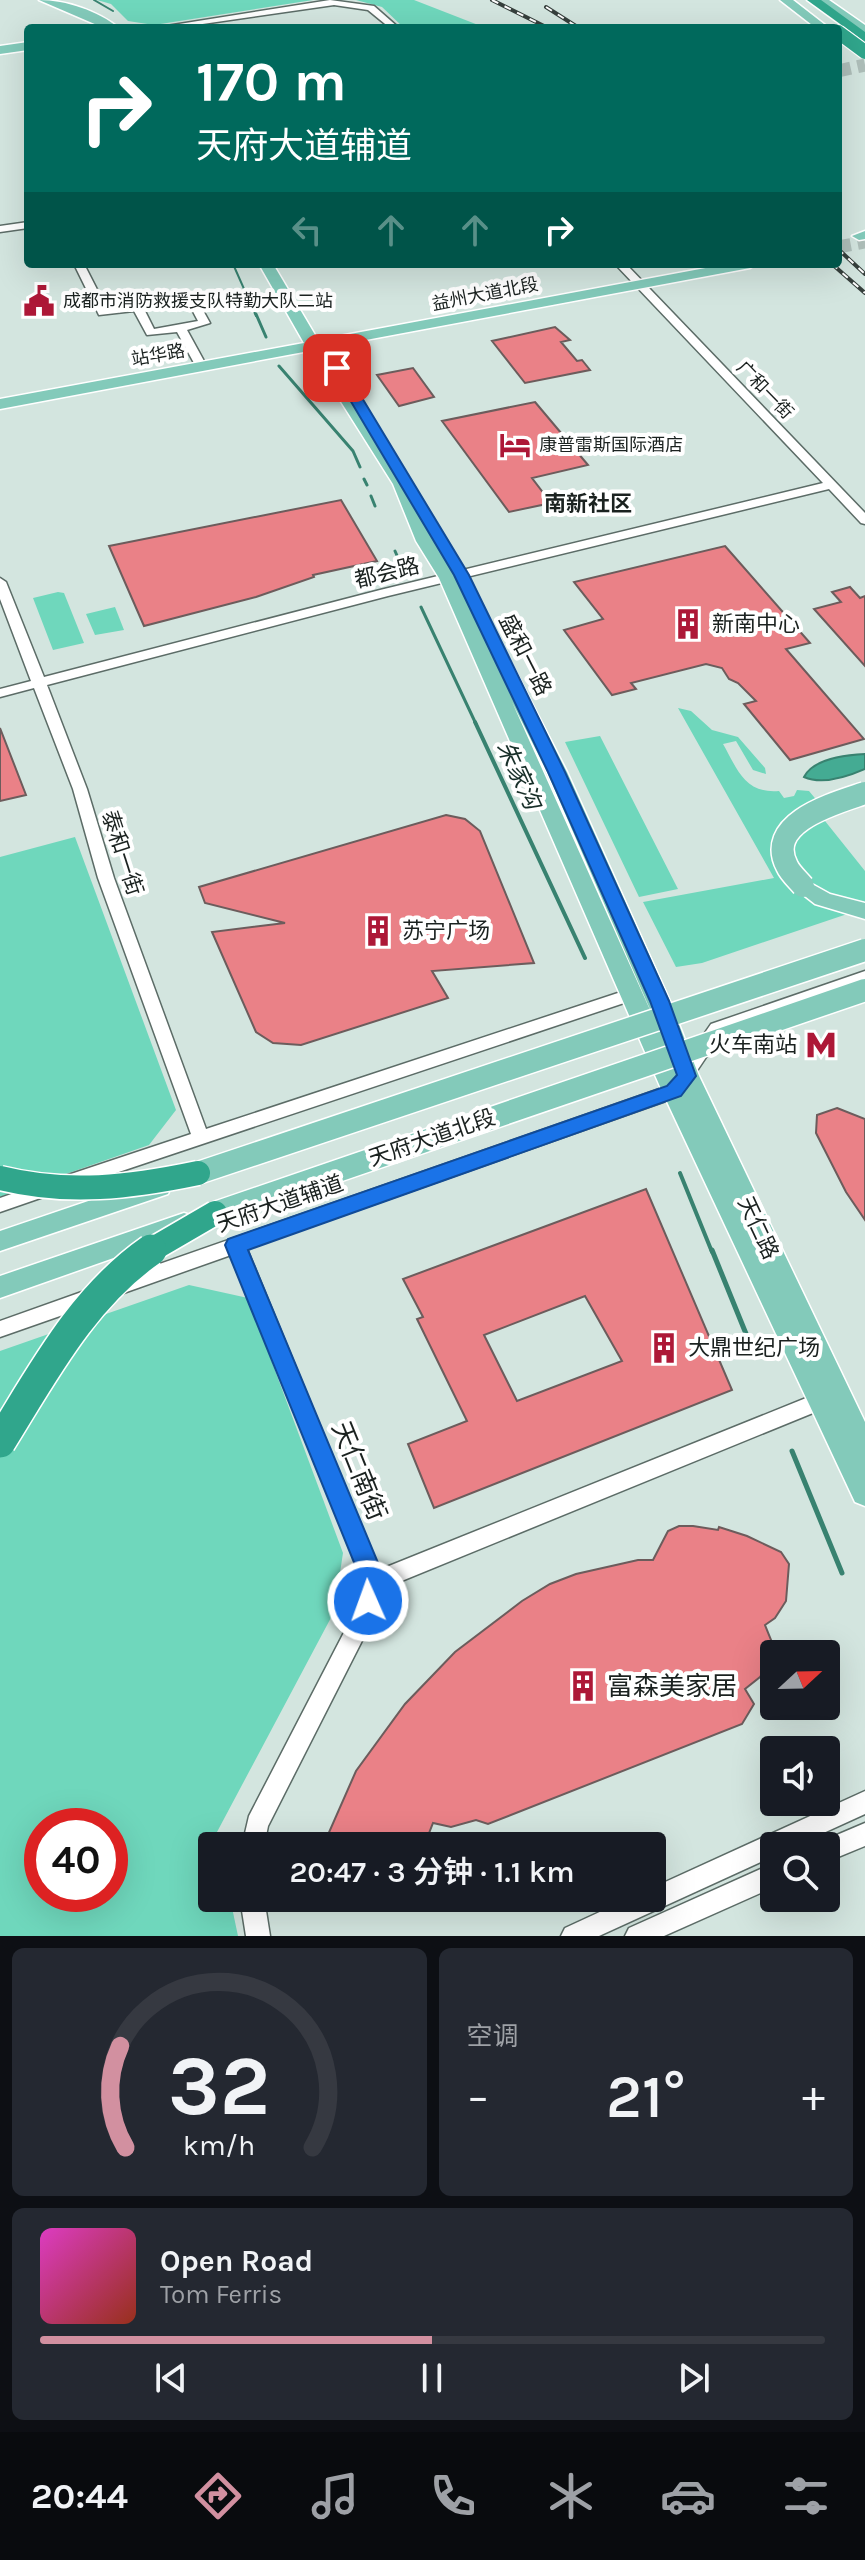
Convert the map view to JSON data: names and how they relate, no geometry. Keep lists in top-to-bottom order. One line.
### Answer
{"streets":{"main road":["益州大道北段","站华路","盛和一路","天府大道北段","天仁路"],"street":["广和一街","都会路","泰和一街","天府大道辅道","天仁南街"]},"crossings":[["益州大道北段","站华路"],["益州大道北段","广和一街"],["益州大道北段","盛和一路"],["站华路","盛和一路"],["广和一街","都会路"],["都会路","盛和一路"],["都会路","泰和一街"],["盛和一路","天府大道辅道"],["盛和一路","天仁路"],["天府大道辅道","天仁路"],["天府大道辅道","天仁南街"]],"districts":["南新社区"],"water":["朱家沟"],"places":{"public building":["成都市消防救援支队特勤大队二站"],"hotel":["康普雷斯国际酒店"],"building":["新南中心","苏宁广场","大鼎世纪广场","富森美家居"],"metro station":["火车南站"]},"north":"right","page":{"turn":["170 m","天府大道辅道"],"limit":"40","trip":"20:47 · 3 分钟 · 1.1 km","tile":"空调","heat":["−","21°","+"],"song":["Open Road","Tom Ferris"],"tabs":"20:44","gauge":["32","km/h"]}}
